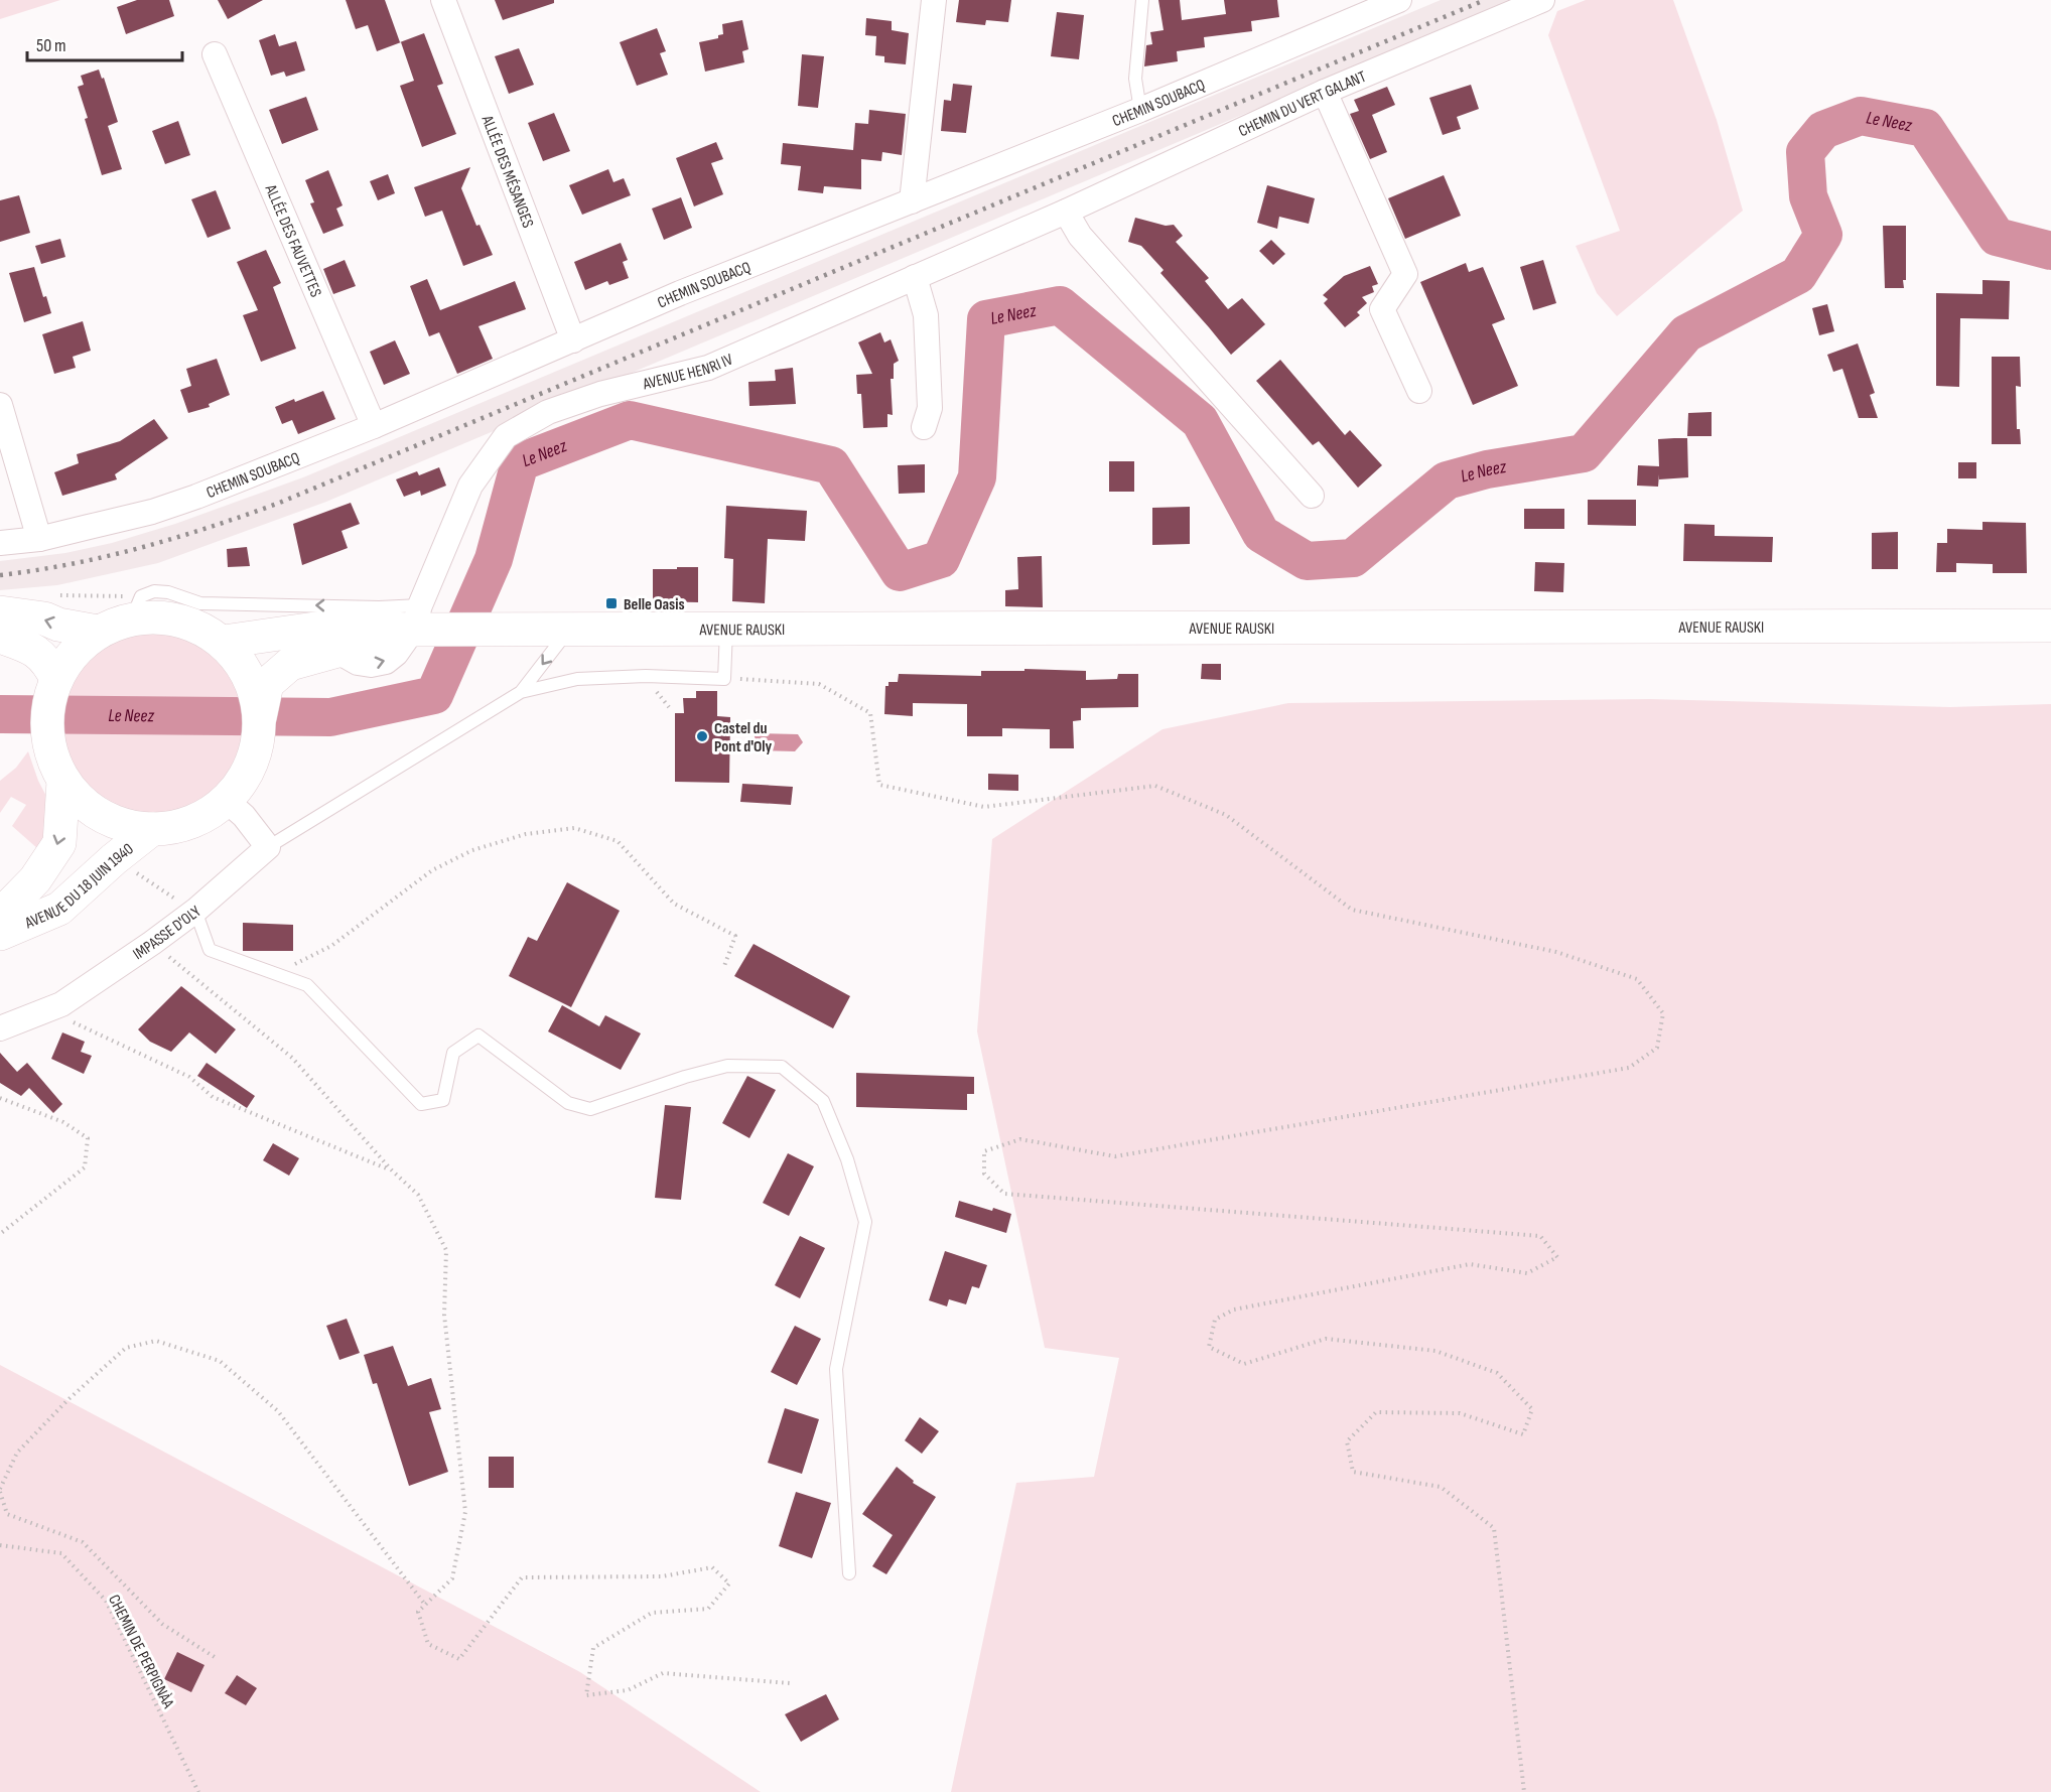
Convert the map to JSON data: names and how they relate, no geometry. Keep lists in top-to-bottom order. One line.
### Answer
{"streets":{"main road":["AVENUE RAUSKI","AVENUE DU 18 JUIN 1940"],"street":["CHEMIN SOUBACQ","CHEMIN DU VERT GALANT","ALLÉE DES MÉSANGES","ALLÉE DES FAUVETTES","AVENUE HENRI IV","IMPASSE D'OLY"],"path":["CHEMIN DE PERPIGNÀA"]},"crossings":[["CHEMIN SOUBACQ","ALLÉE DES MÉSANGES"],["CHEMIN SOUBACQ","ALLÉE DES FAUVETTES"],["CHEMIN DU VERT GALANT","AVENUE HENRI IV"],["AVENUE HENRI IV","AVENUE RAUSKI"],["AVENUE RAUSKI","AVENUE DU 18 JUIN 1940"]],"one_way":["AVENUE DU 18 JUIN 1940"],"water":["Le Neez"],"places":{"transit":["Belle Oasis"],"other":["Castel du Pont d'Oly"]},"scale_bar":"50 m"}
